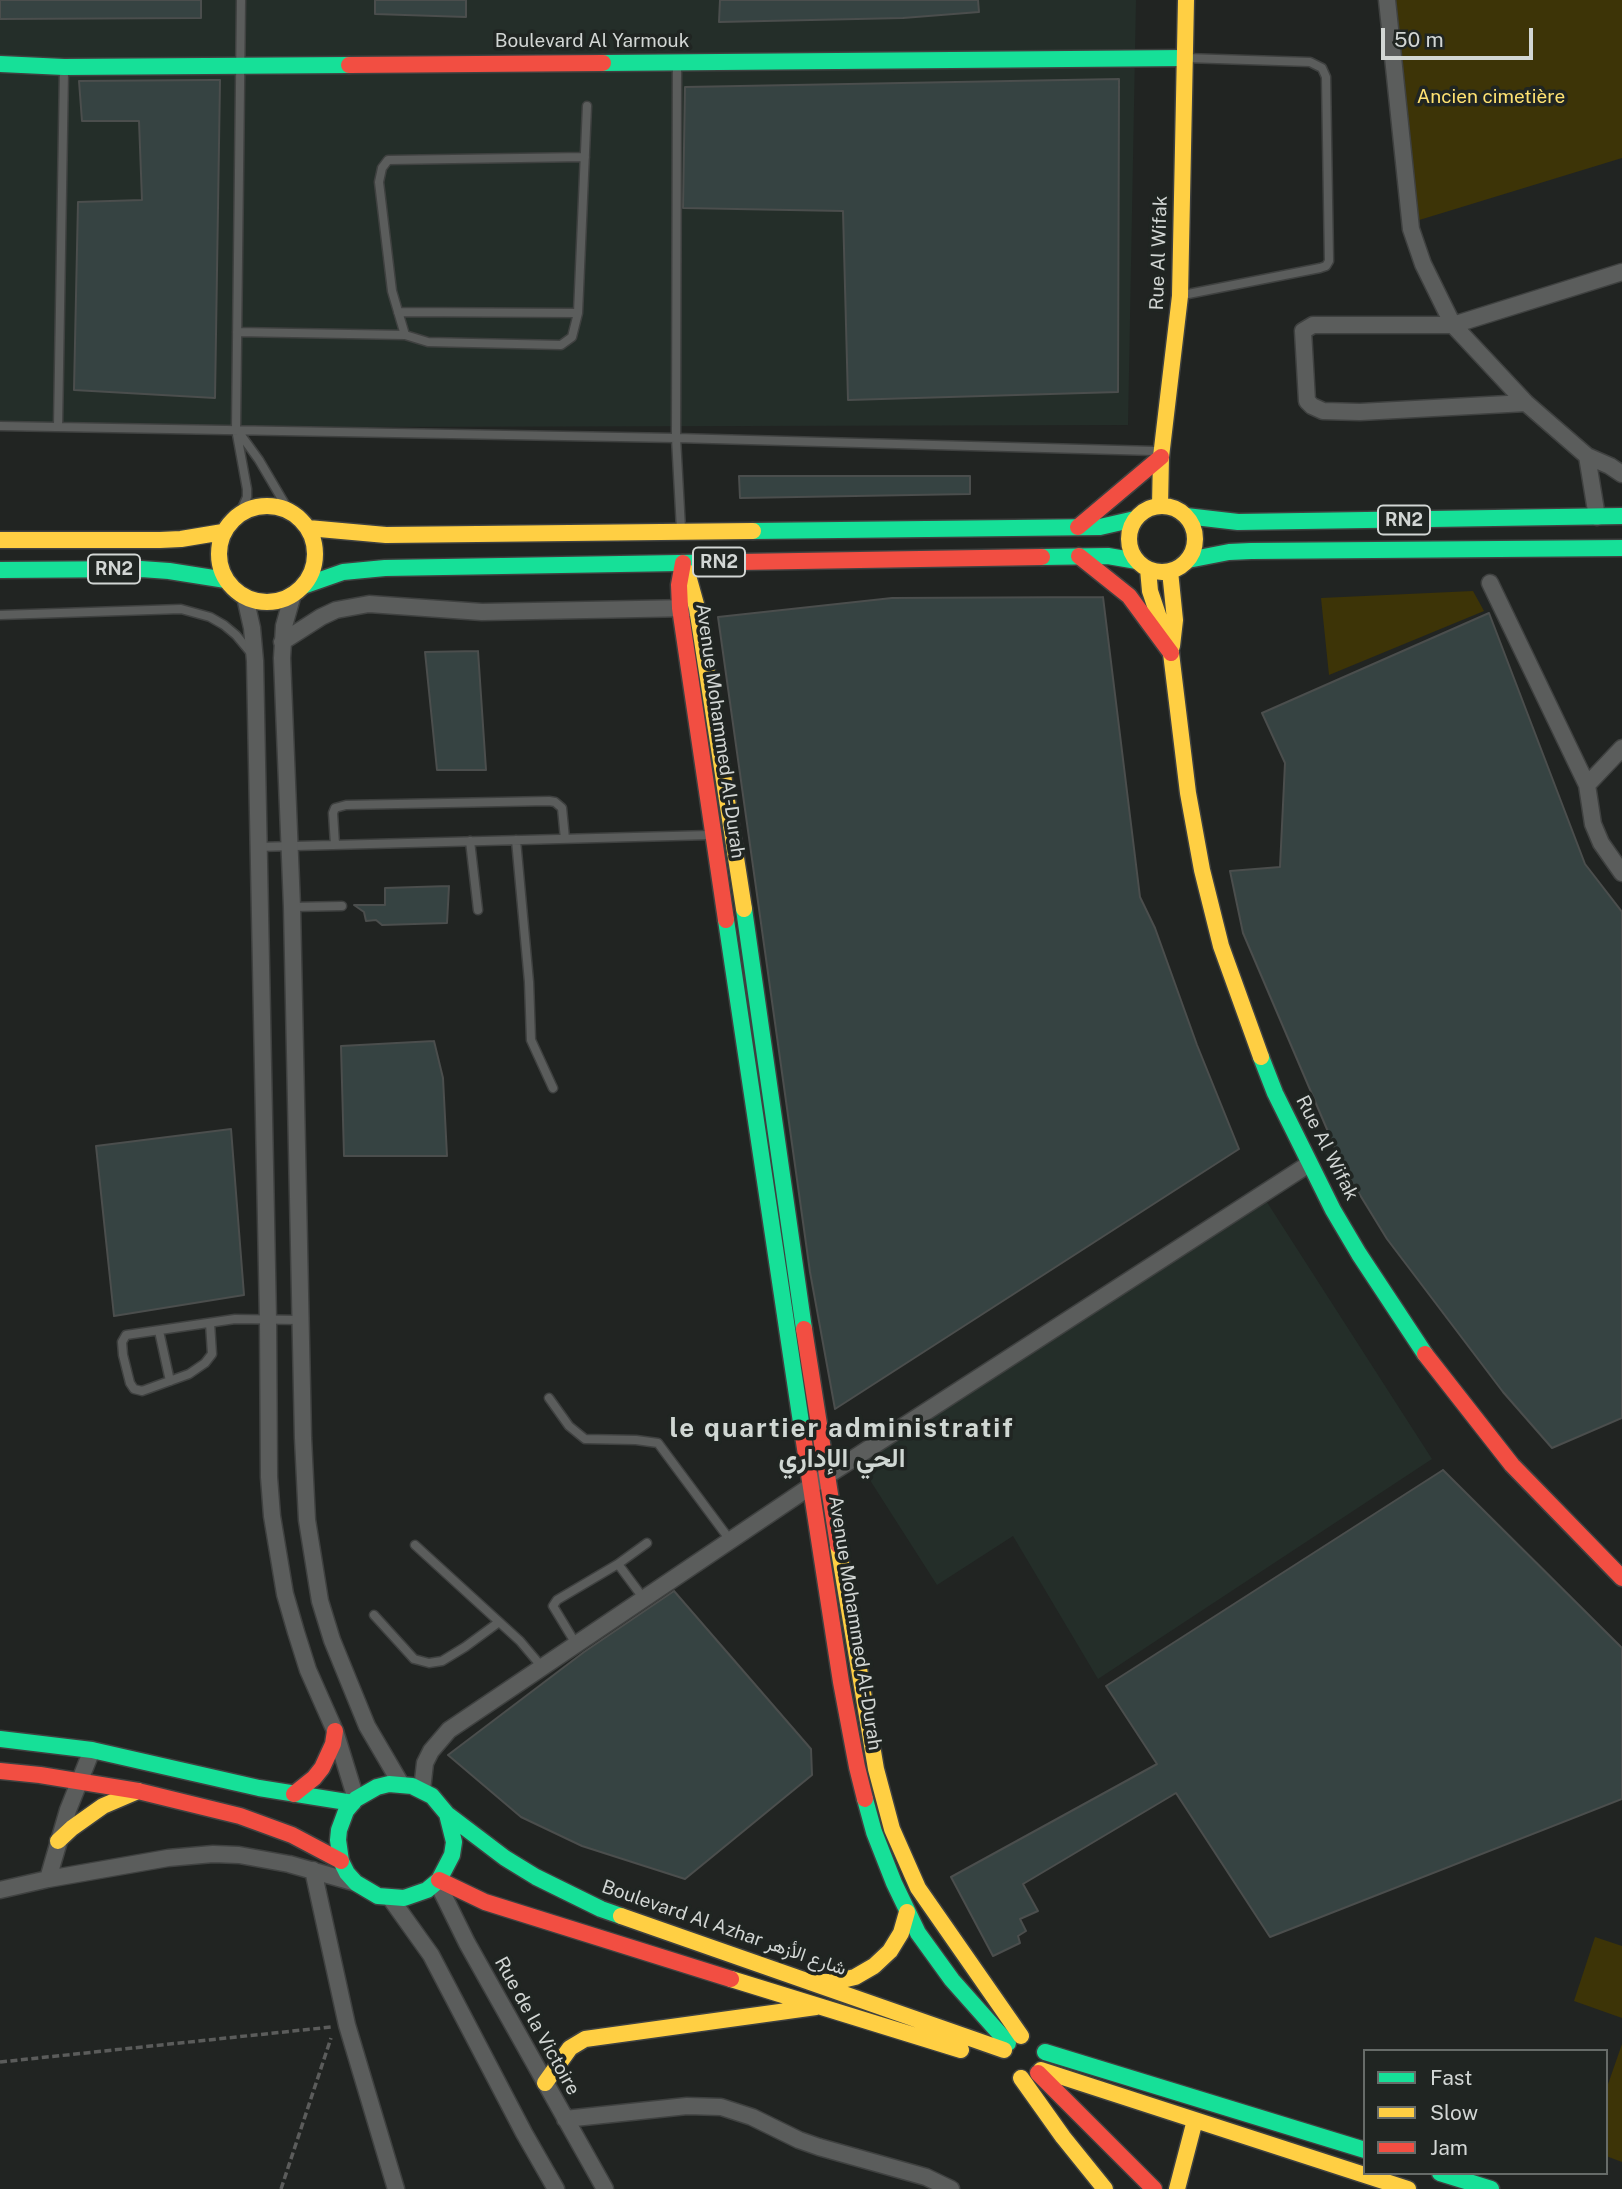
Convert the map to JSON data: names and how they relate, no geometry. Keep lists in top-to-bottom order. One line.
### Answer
{"streets":{"main road":["Boulevard Al Yarmouk","Rue Al Wifak","RN2","Avenue Mohammed Al-Durah","Boulevard Al Azhar شارع الأزهر"],"street":["Rue de la Victoire"]},"crossings":[["Boulevard Al Yarmouk","Rue Al Wifak"],["Rue Al Wifak","RN2"],["RN2","Avenue Mohammed Al-Durah"],["Avenue Mohammed Al-Durah","Boulevard Al Azhar شارع الأزهر"],["Boulevard Al Azhar شارع الأزهر","Rue de la Victoire"]],"districts":["le quartier administratif الحي الإداري"],"parks":["Ancien cimetière"],"legend":["Fast","Slow","Jam"],"scale_bar":"50 m"}
